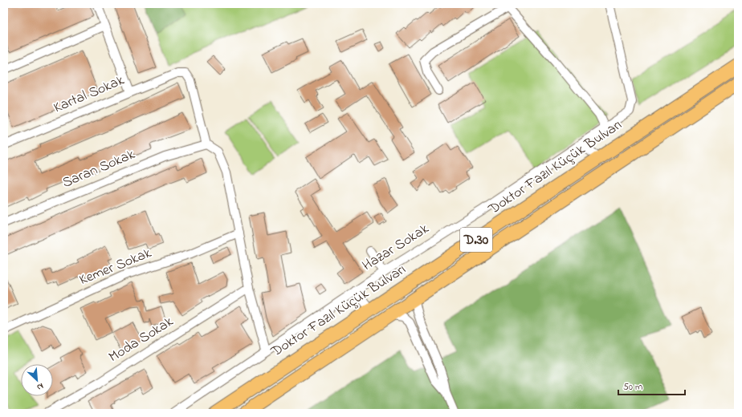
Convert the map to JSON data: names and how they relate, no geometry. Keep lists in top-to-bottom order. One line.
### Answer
{"streets":{"highway":["Doktor Fazıl Küçük Bulvarı","D.30"],"street":["Kartal Sokak","Saran Sokak","Hazar Sokak","Kemer Sokak","Moda Sokak"]},"crossings":[["Kartal Sokak","Saran Sokak"]],"scale_bar":"50 m","north":"bottom right"}
